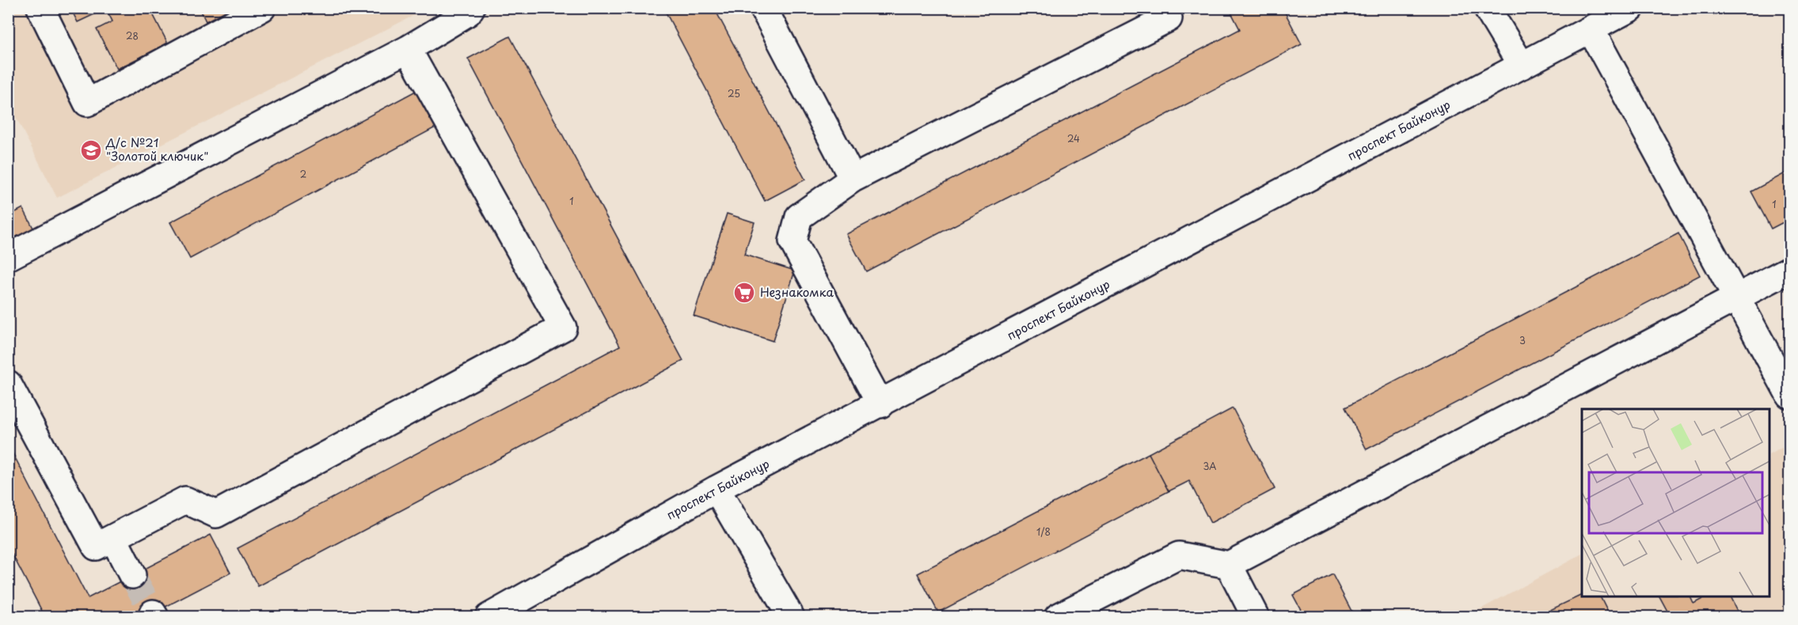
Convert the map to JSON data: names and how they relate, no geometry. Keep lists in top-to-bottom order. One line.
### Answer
{"streets":{"street":["проспект Байконур"]},"places":{"school or university":["Д/c №21 \"Золотой ключик\""],"supermarket":["Незнакомка"]},"house_numbers":["28","25","24","2","1","1","3","3А","1/8"]}
